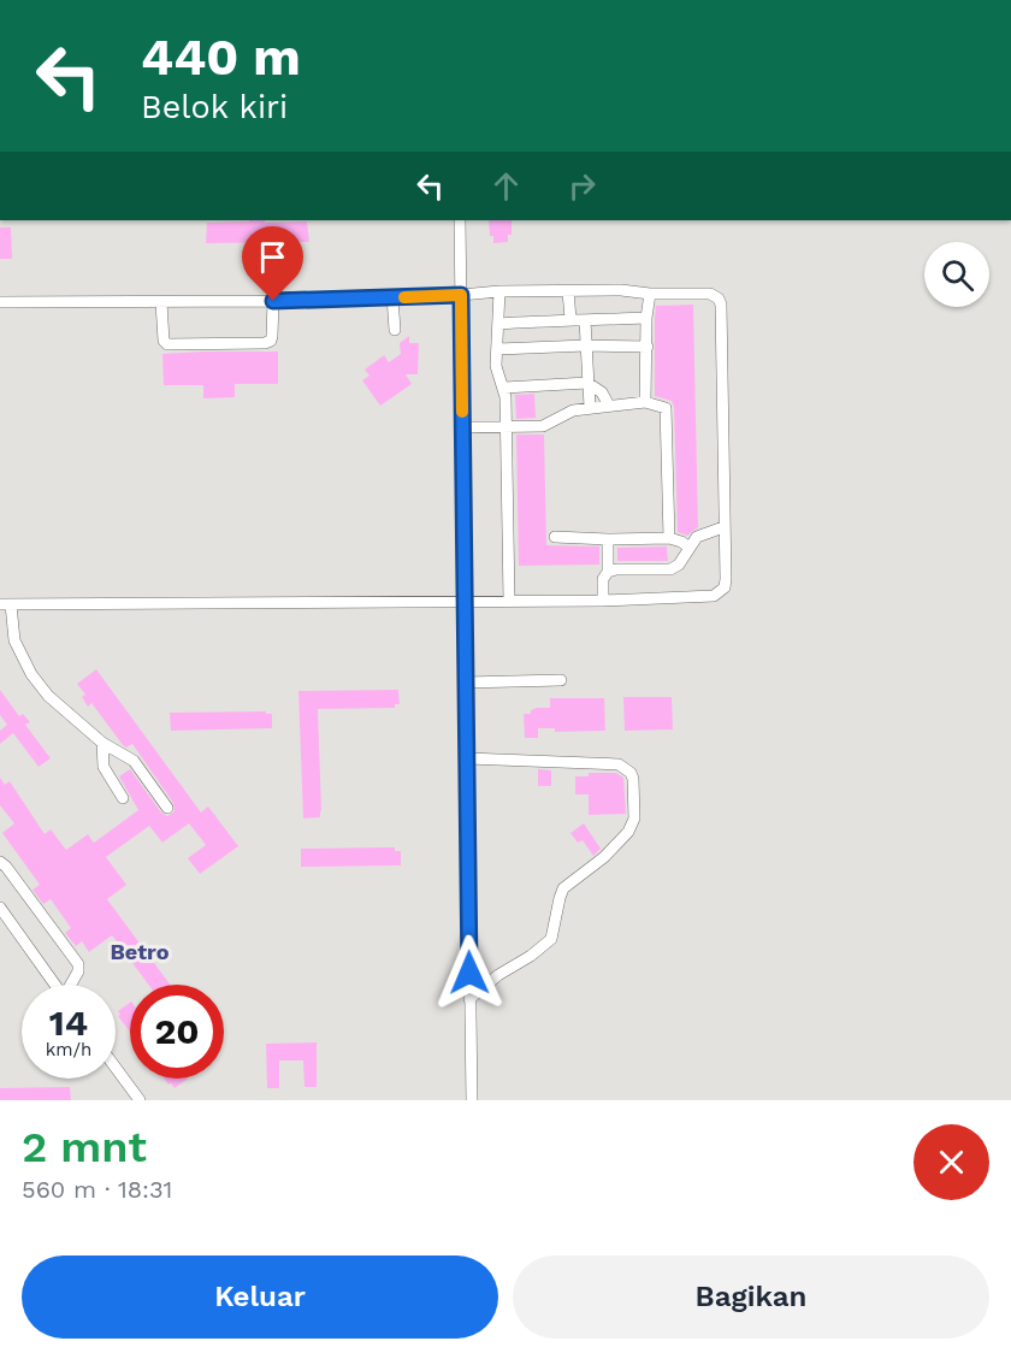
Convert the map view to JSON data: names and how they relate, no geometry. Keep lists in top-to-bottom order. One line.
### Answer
{"districts":["Betro"],"page":{"turn":["440 m","Belok kiri"],"speed":"14 km/h","limit":"20","heading":["2 mnt","560 m · 18:31"],"buttons":["Keluar","Bagikan"]}}
